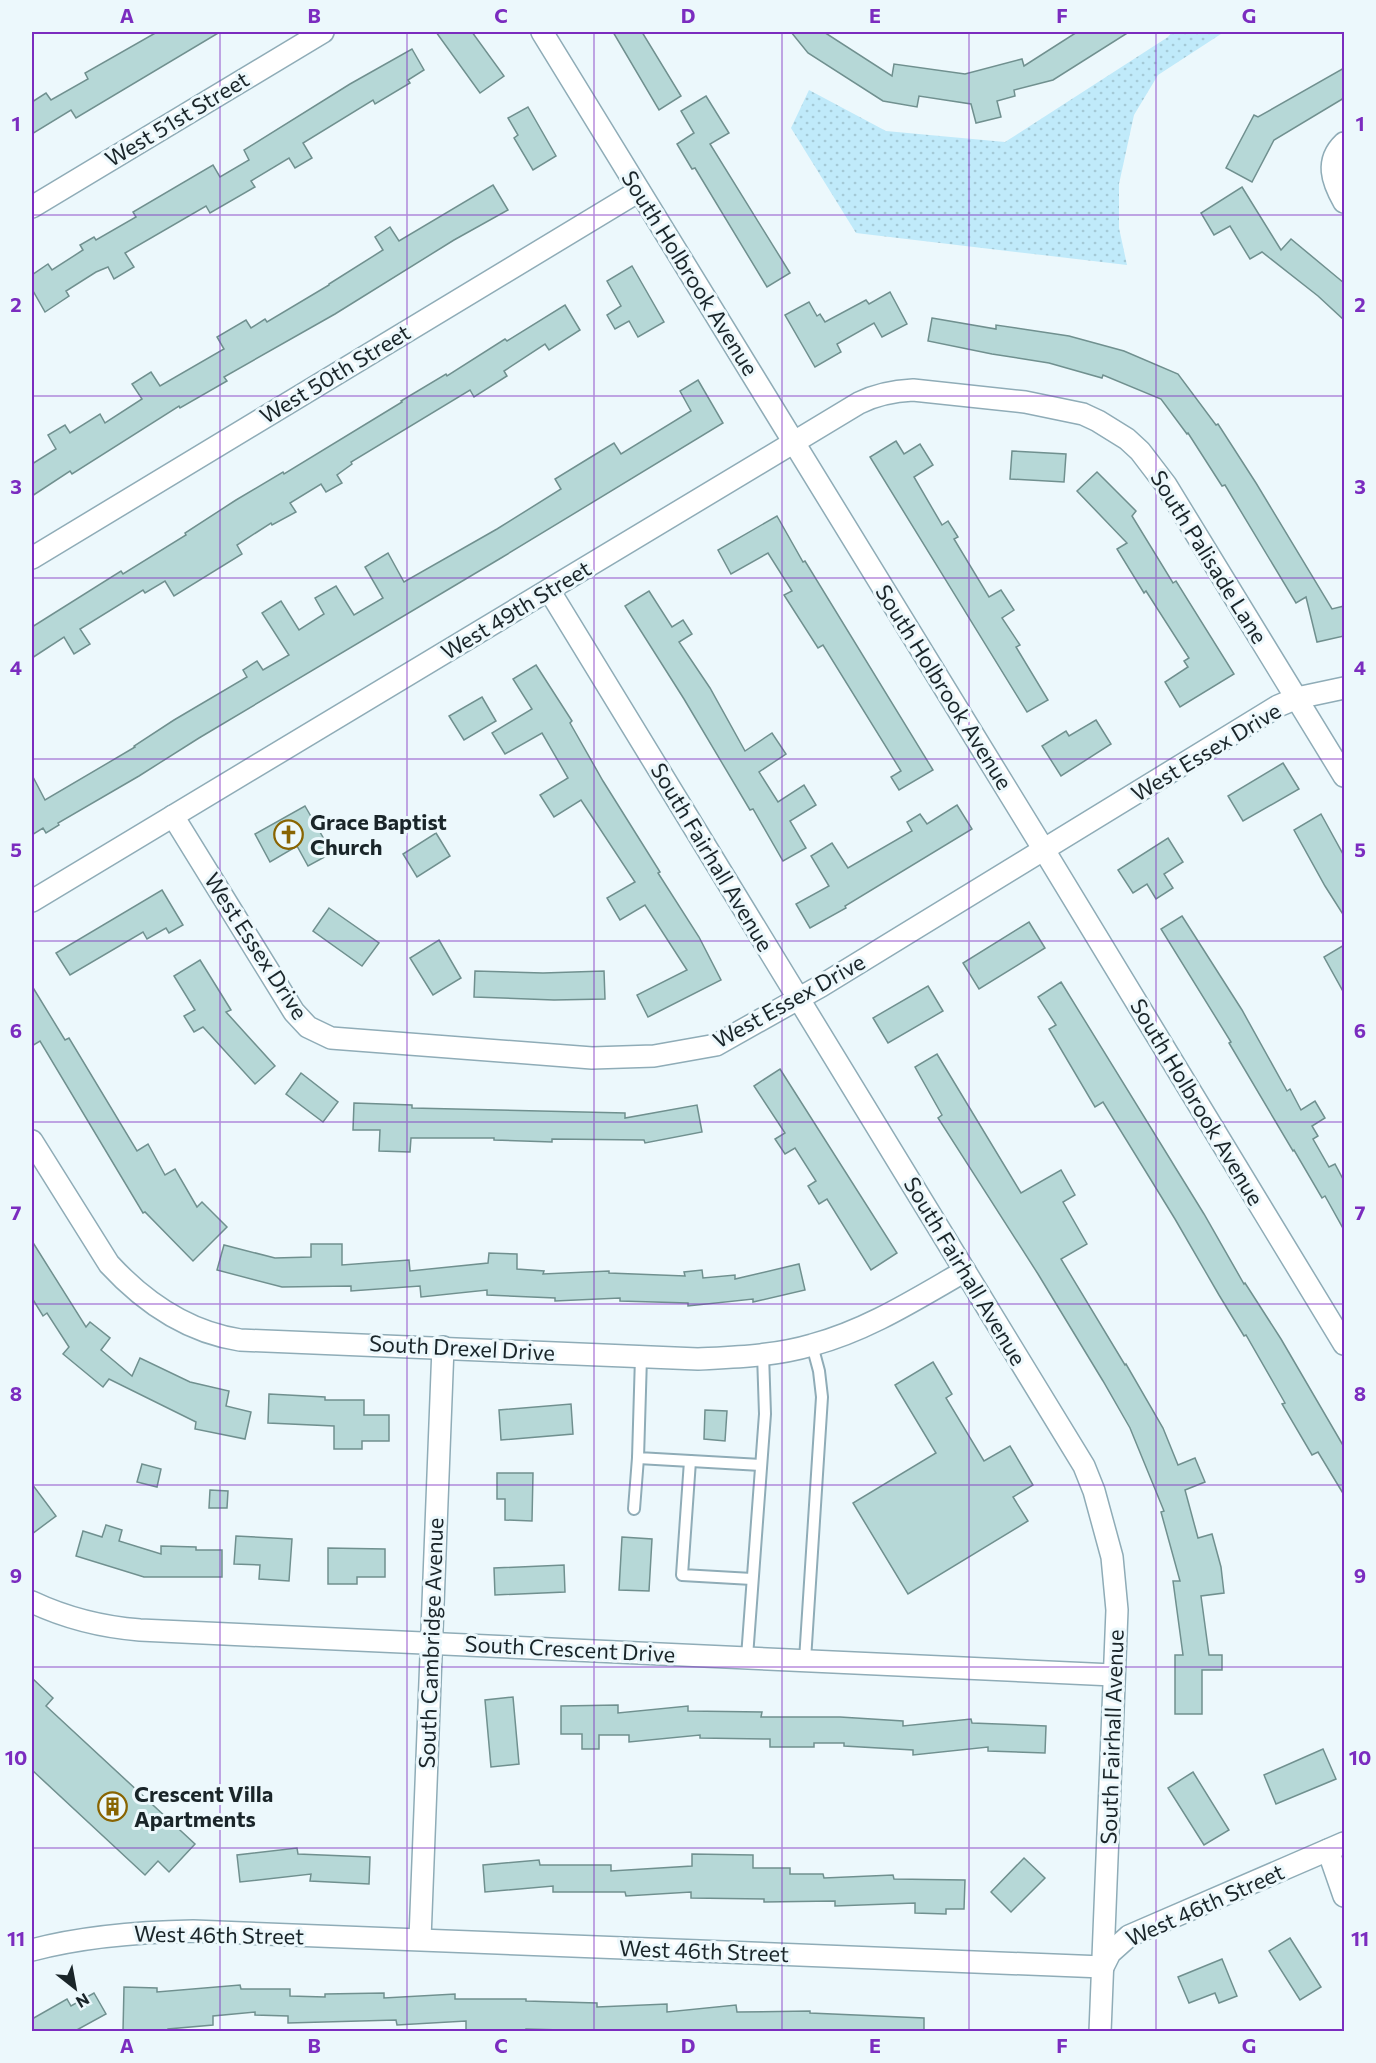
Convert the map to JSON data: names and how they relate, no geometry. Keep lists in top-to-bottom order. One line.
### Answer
{"streets":{"street":["West 51st Street","South Holbrook Avenue","West 50th Street","South Palisade Lane","West 49th Street","West Essex Drive","South Fairhall Avenue","South Drexel Drive","South Cambridge Avenue","South Crescent Drive","West 46th Street"]},"crossings":[["South Holbrook Avenue","West 50th Street"],["South Holbrook Avenue","West 49th Street"],["South Holbrook Avenue","West Essex Drive"],["South Palisade Lane","West 49th Street"],["South Palisade Lane","West Essex Drive"],["West 49th Street","West Essex Drive"],["West 49th Street","South Fairhall Avenue"],["West Essex Drive","South Fairhall Avenue"],["South Fairhall Avenue","South Drexel Drive"],["South Fairhall Avenue","South Crescent Drive"],["South Fairhall Avenue","West 46th Street"],["South Drexel Drive","South Cambridge Avenue"],["South Cambridge Avenue","South Crescent Drive"],["South Cambridge Avenue","West 46th Street"]],"places":{"church":["Grace Baptist Church"],"building":["Crescent Villa Apartments"]},"north":"bottom right","grid":{"columns":["A","B","C","D","E","F","G"],"rows":["1","2","3","4","5","6","7","8","9","10","11"]}}
